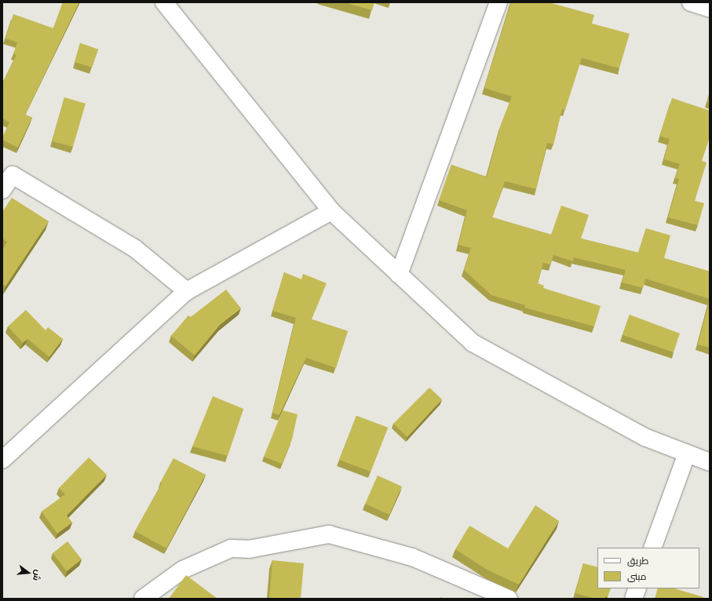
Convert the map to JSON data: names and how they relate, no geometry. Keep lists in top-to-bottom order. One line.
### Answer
{"legend":["طريق","مبنى"],"north":"right"}
